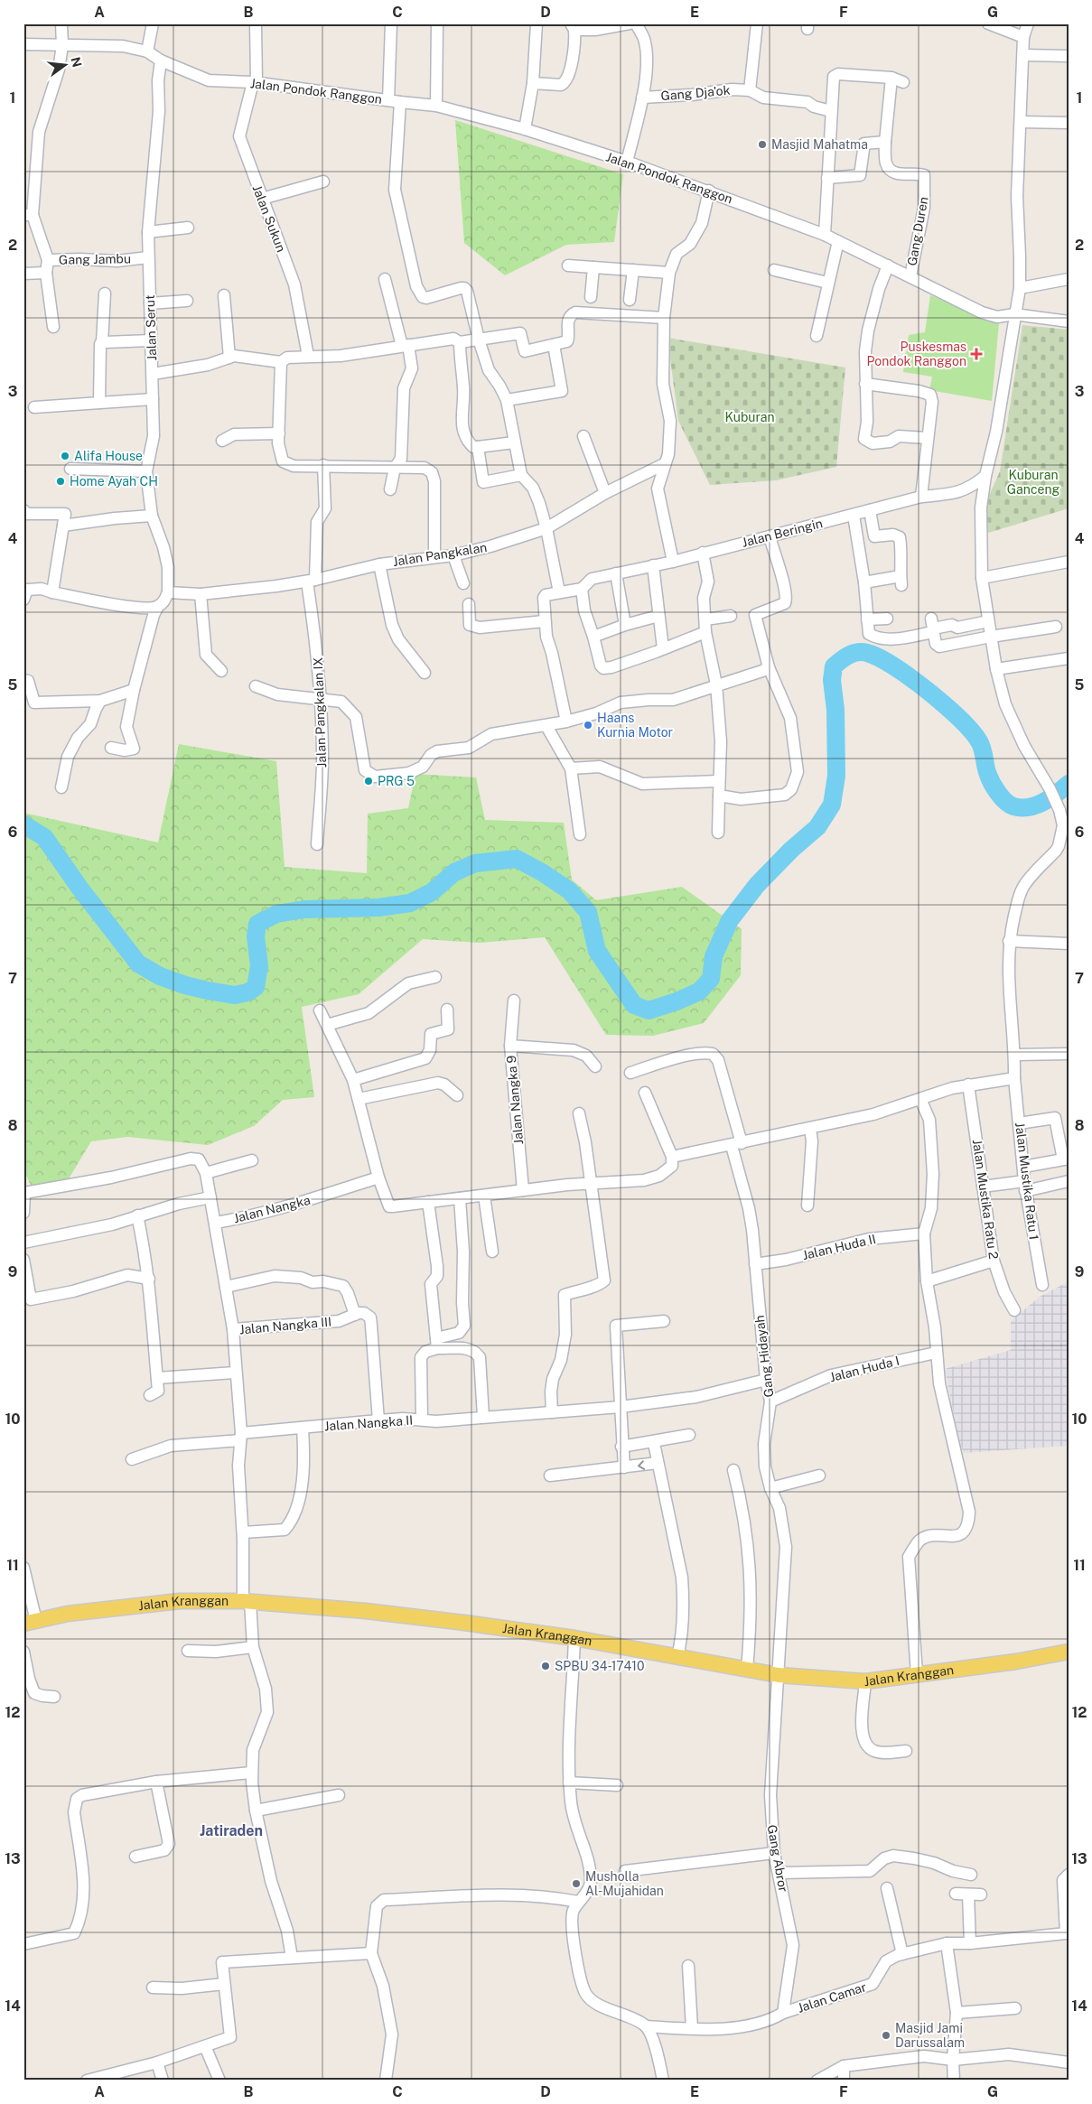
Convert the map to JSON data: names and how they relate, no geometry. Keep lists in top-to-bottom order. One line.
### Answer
{"streets":{"main road":["Jalan Kranggan"],"street":["Jalan Pondok Ranggon","Gang Dja'ok","Jalan Sukun","Gang Duren","Gang Jambu","Jalan Serut","Jalan Beringin","Jalan Pangkalan","Jalan Pangkalan IX","Jalan Nangka 9","Jalan Mustika Ratu 1","Jalan Mustika Ratu 2","Jalan Nangka","Jalan Huda II","Jalan Nangka III","Gang Hidayah","Jalan Huda I","Jalan Nangka II","Gang Abror","Jalan Camar"]},"crossings":[["Jalan Pondok Ranggon","Jalan Sukun"],["Jalan Pondok Ranggon","Gang Duren"],["Jalan Pondok Ranggon","Jalan Serut"],["Gang Jambu","Jalan Serut"],["Jalan Serut","Jalan Pangkalan"],["Jalan Pangkalan","Jalan Pangkalan IX"],["Jalan Huda II","Gang Hidayah"],["Gang Hidayah","Jalan Huda I"],["Gang Hidayah","Jalan Nangka II"],["Gang Hidayah","Jalan Kranggan"],["Gang Hidayah","Gang Abror"],["Jalan Kranggan","Gang Abror"],["Gang Abror","Jalan Camar"]],"districts":["Jatiraden"],"parks":["Kuburan","Kuburan Ganceng"],"places":{"other":["Masjid Mahatma","Alifa House","Home Ayah CH","Haans Kurnia Motor","PRG 5","SPBU 34-17410","Musholla Al-Mujahidan","Masjid Jami Darussalam"],"health":["Puskesmas Pondok Ranggon"]},"north":"right","grid":{"columns":["A","B","C","D","E","F","G"],"rows":["1","2","3","4","5","6","7","8","9","10","11","12","13","14"]}}
